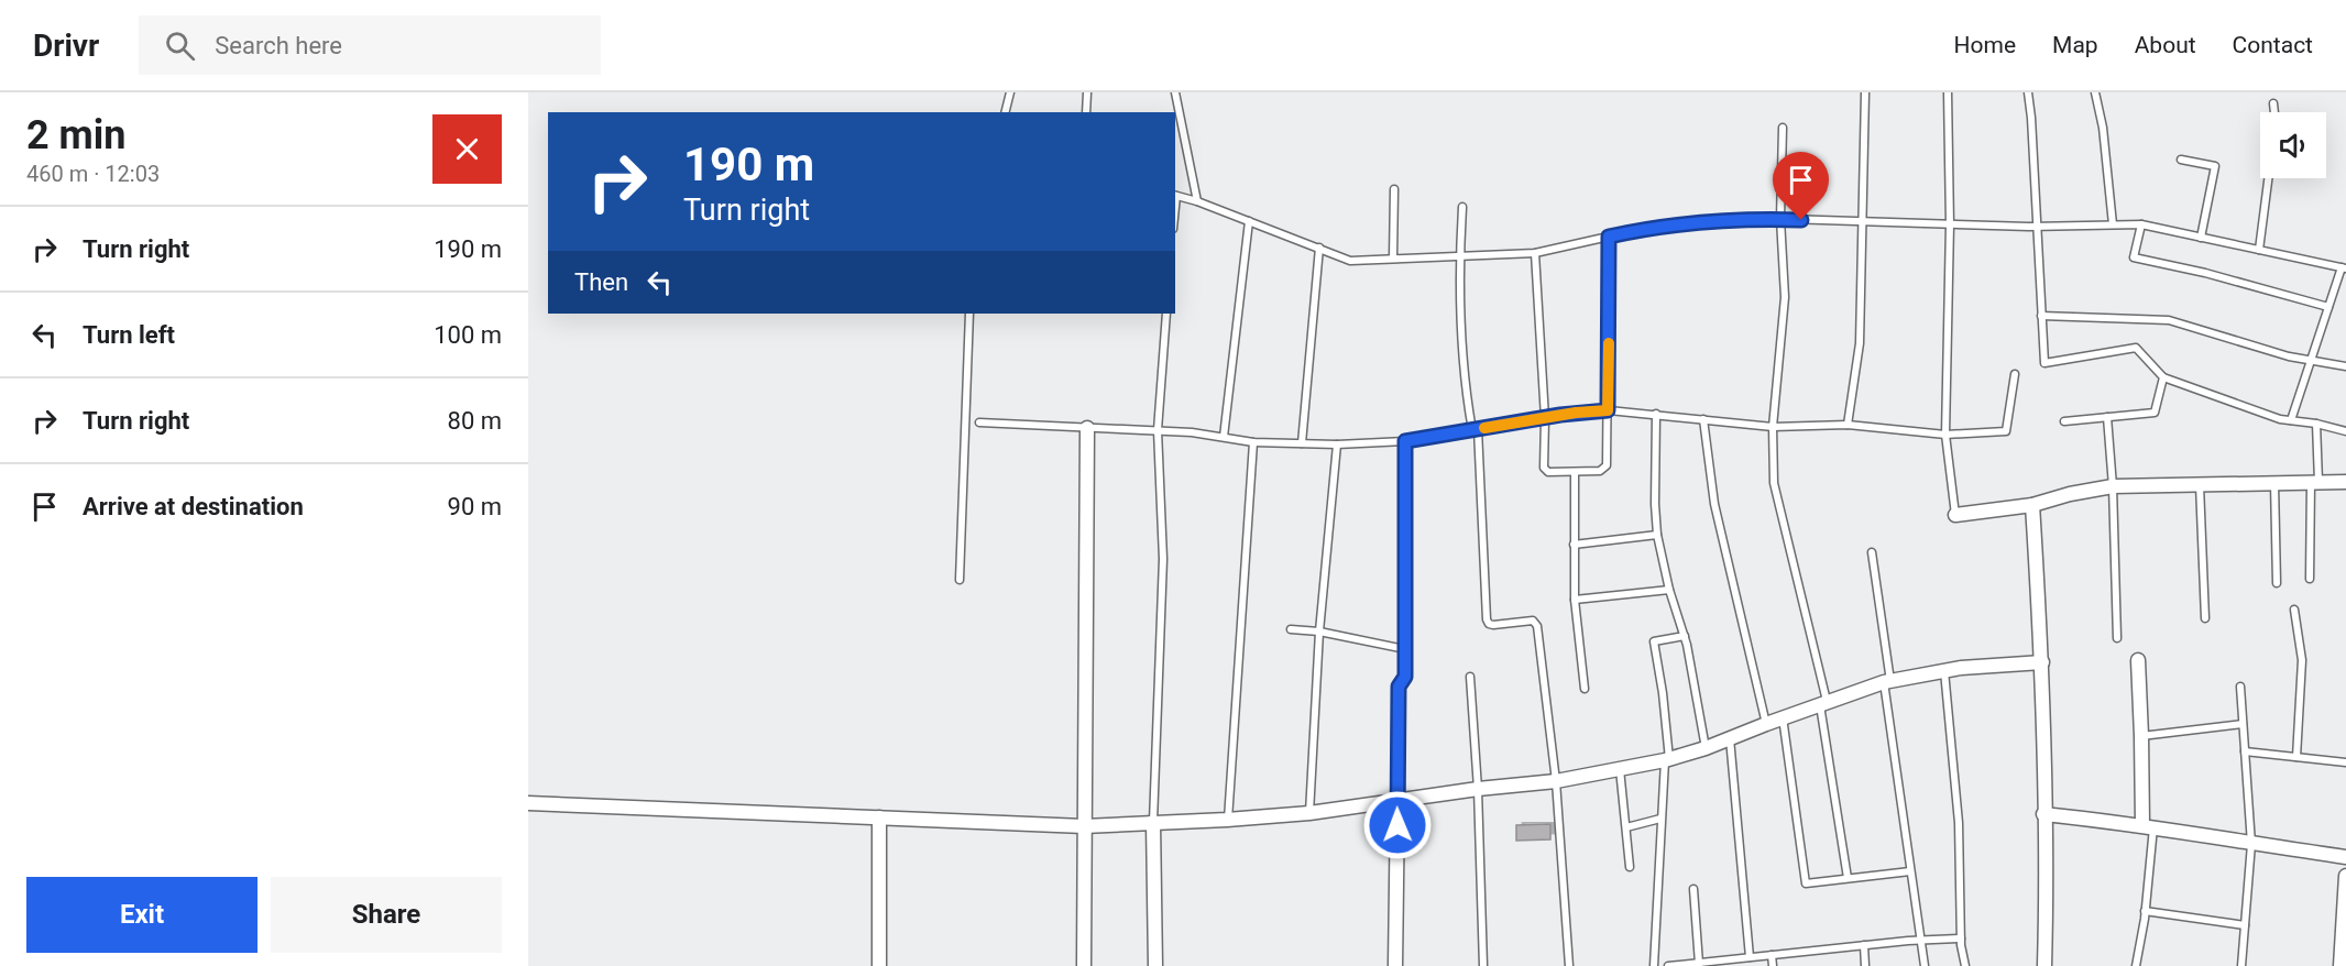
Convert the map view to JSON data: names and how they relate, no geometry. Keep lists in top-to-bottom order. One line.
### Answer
{"page":{"header":"Drivr","search":"Search here","nav":["Home","Map","About","Contact"],"heading":["2 min","460 m · 12:03"],"turn":["190 m","Turn right"],"list":[{"name":"Turn right","value":"190 m"},{"name":"Turn left","value":"100 m"},{"name":"Turn right","value":"80 m"},{"name":"Arrive at destination","value":"90 m"}],"then":"Then","buttons":["Exit","Share"]}}
